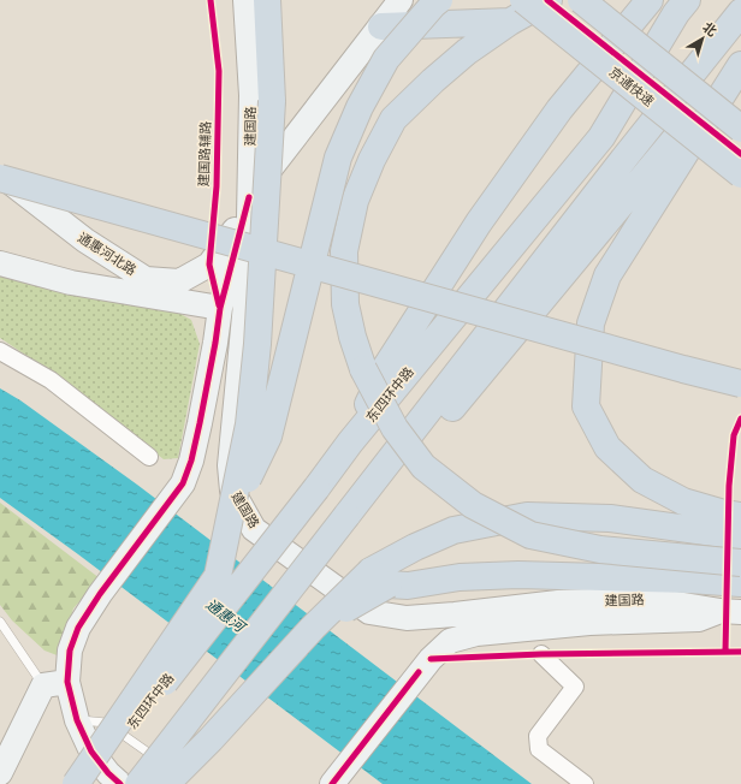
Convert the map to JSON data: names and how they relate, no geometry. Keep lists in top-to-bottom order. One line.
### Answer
{"streets":{"highway":["京通快速","东四环中路"],"street":["建国路","通惠河北路"],"cycle path":["建国路辅路"]},"crossings":[["建国路","通惠河北路"]],"water":["通惠河"],"north":"top right"}
